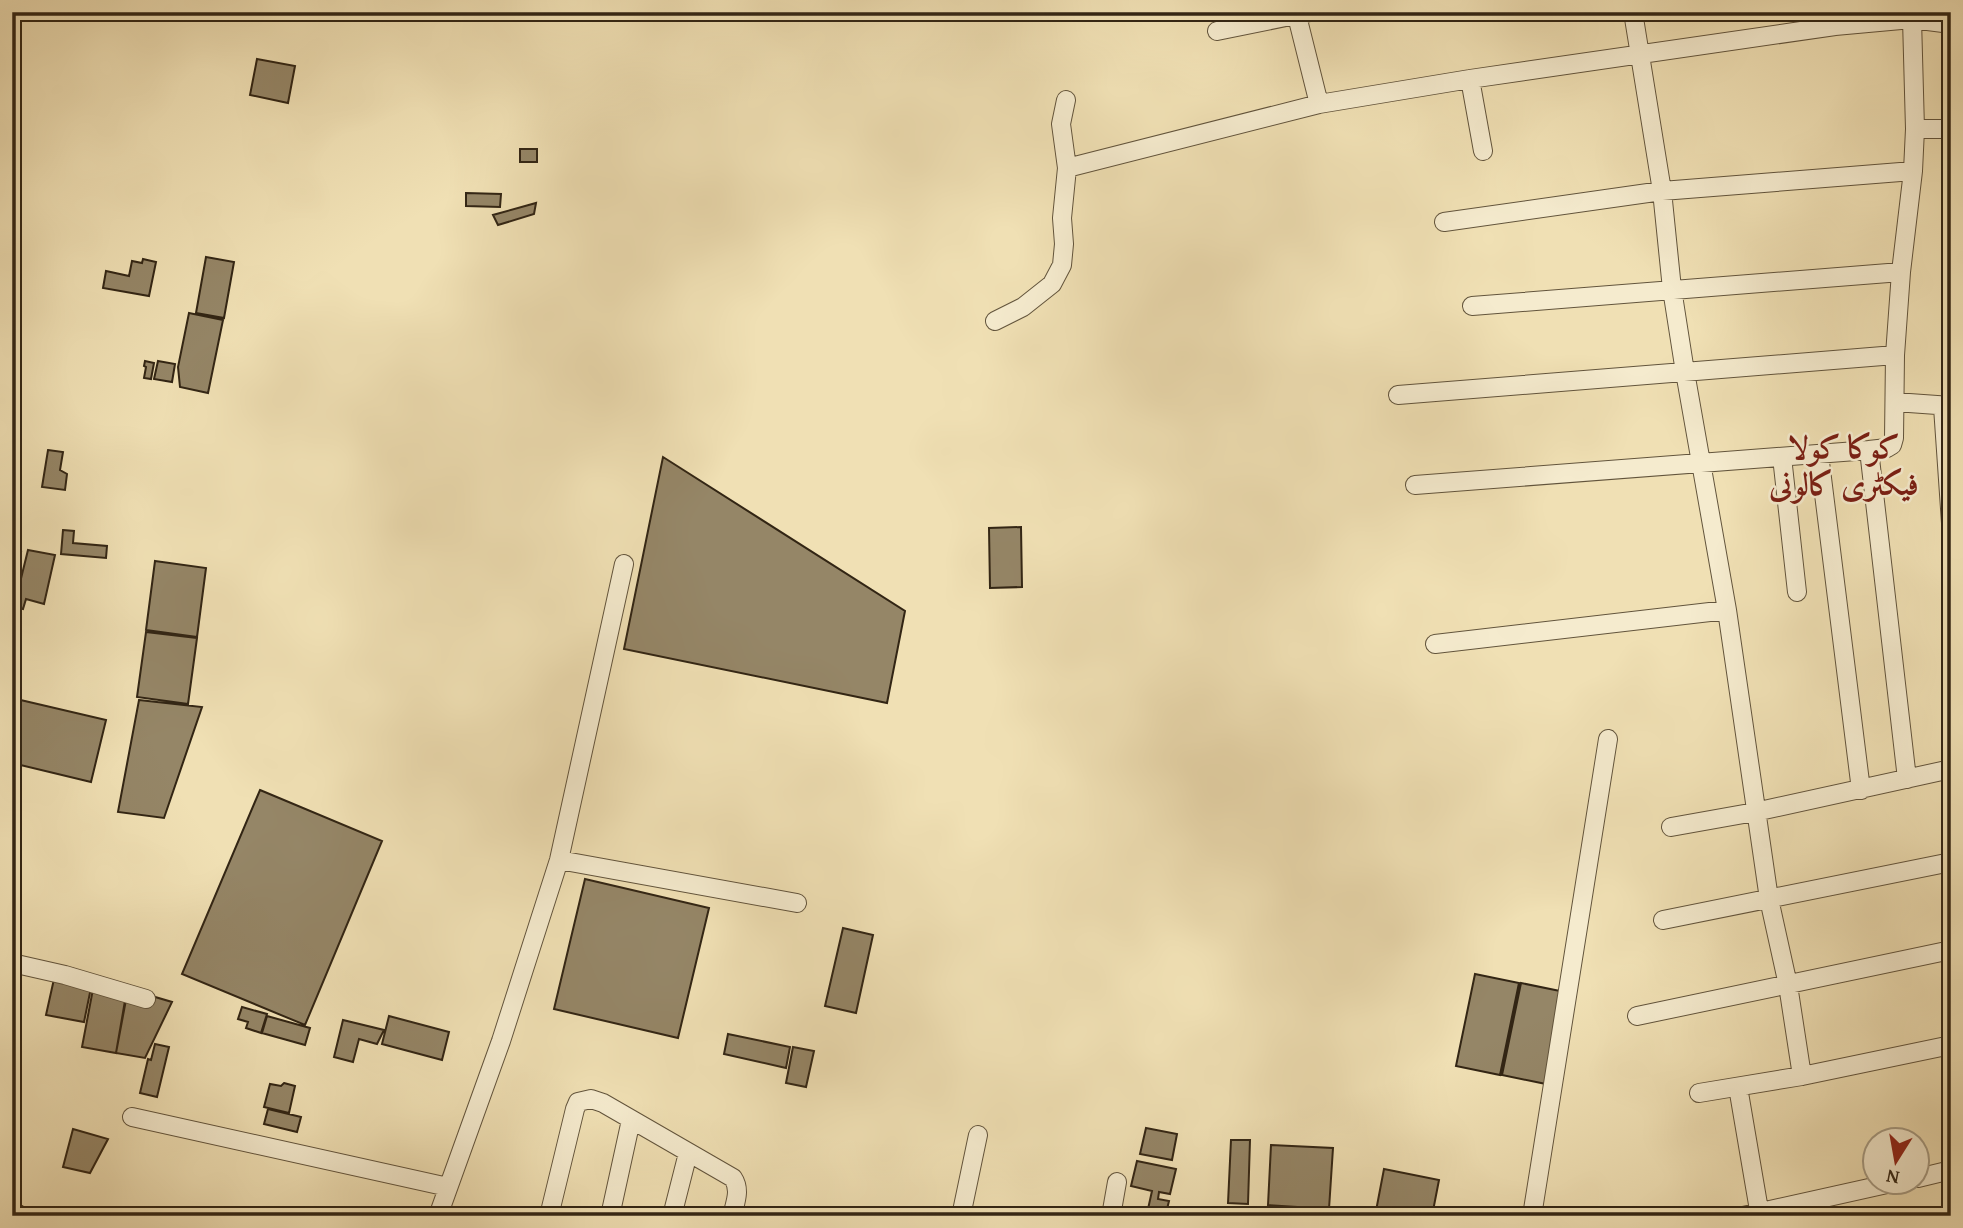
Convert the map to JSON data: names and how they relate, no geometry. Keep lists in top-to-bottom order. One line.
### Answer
{"districts":["کوکا کولا فیکٹری کالونی"],"north":"bottom"}
